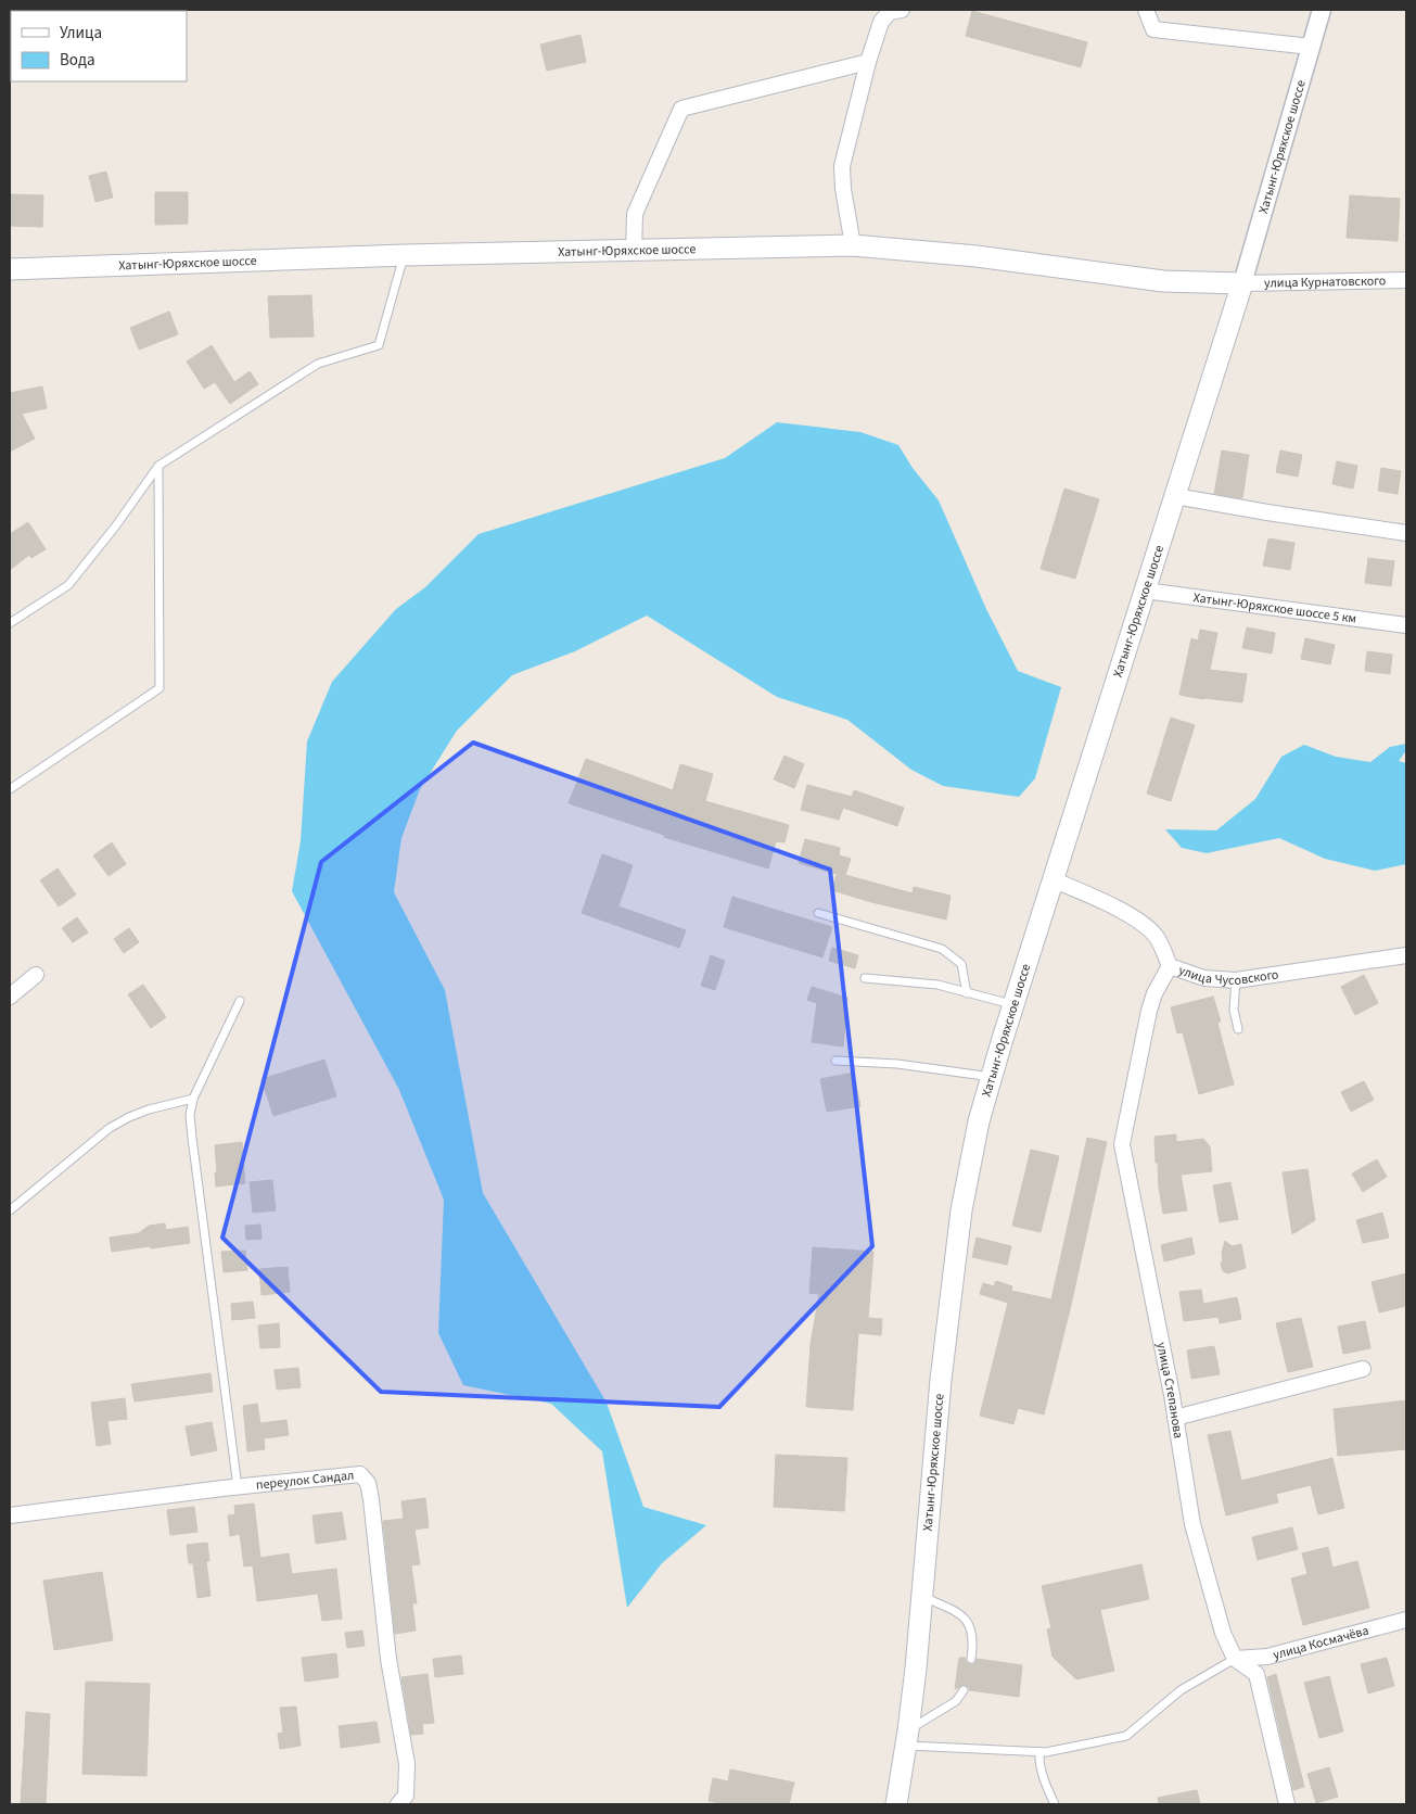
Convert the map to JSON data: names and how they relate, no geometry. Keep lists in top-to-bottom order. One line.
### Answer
{"streets":{"main road":["Хатынг-Юряхское шоссе"],"street":["улица Курнатовского","Хатынг-Юряхское шоссе 5 км","улица Чусовского","улица Степанова","переулок Сандал","улица Космачёва"]},"crossings":[["Хатынг-Юряхское шоссе","улица Курнатовского"],["Хатынг-Юряхское шоссе","Хатынг-Юряхское шоссе 5 км"],["Хатынг-Юряхское шоссе","улица Чусовского"],["улица Чусовского","улица Степанова"],["улица Степанова","улица Космачёва"]],"legend":["Улица","Вода"]}
